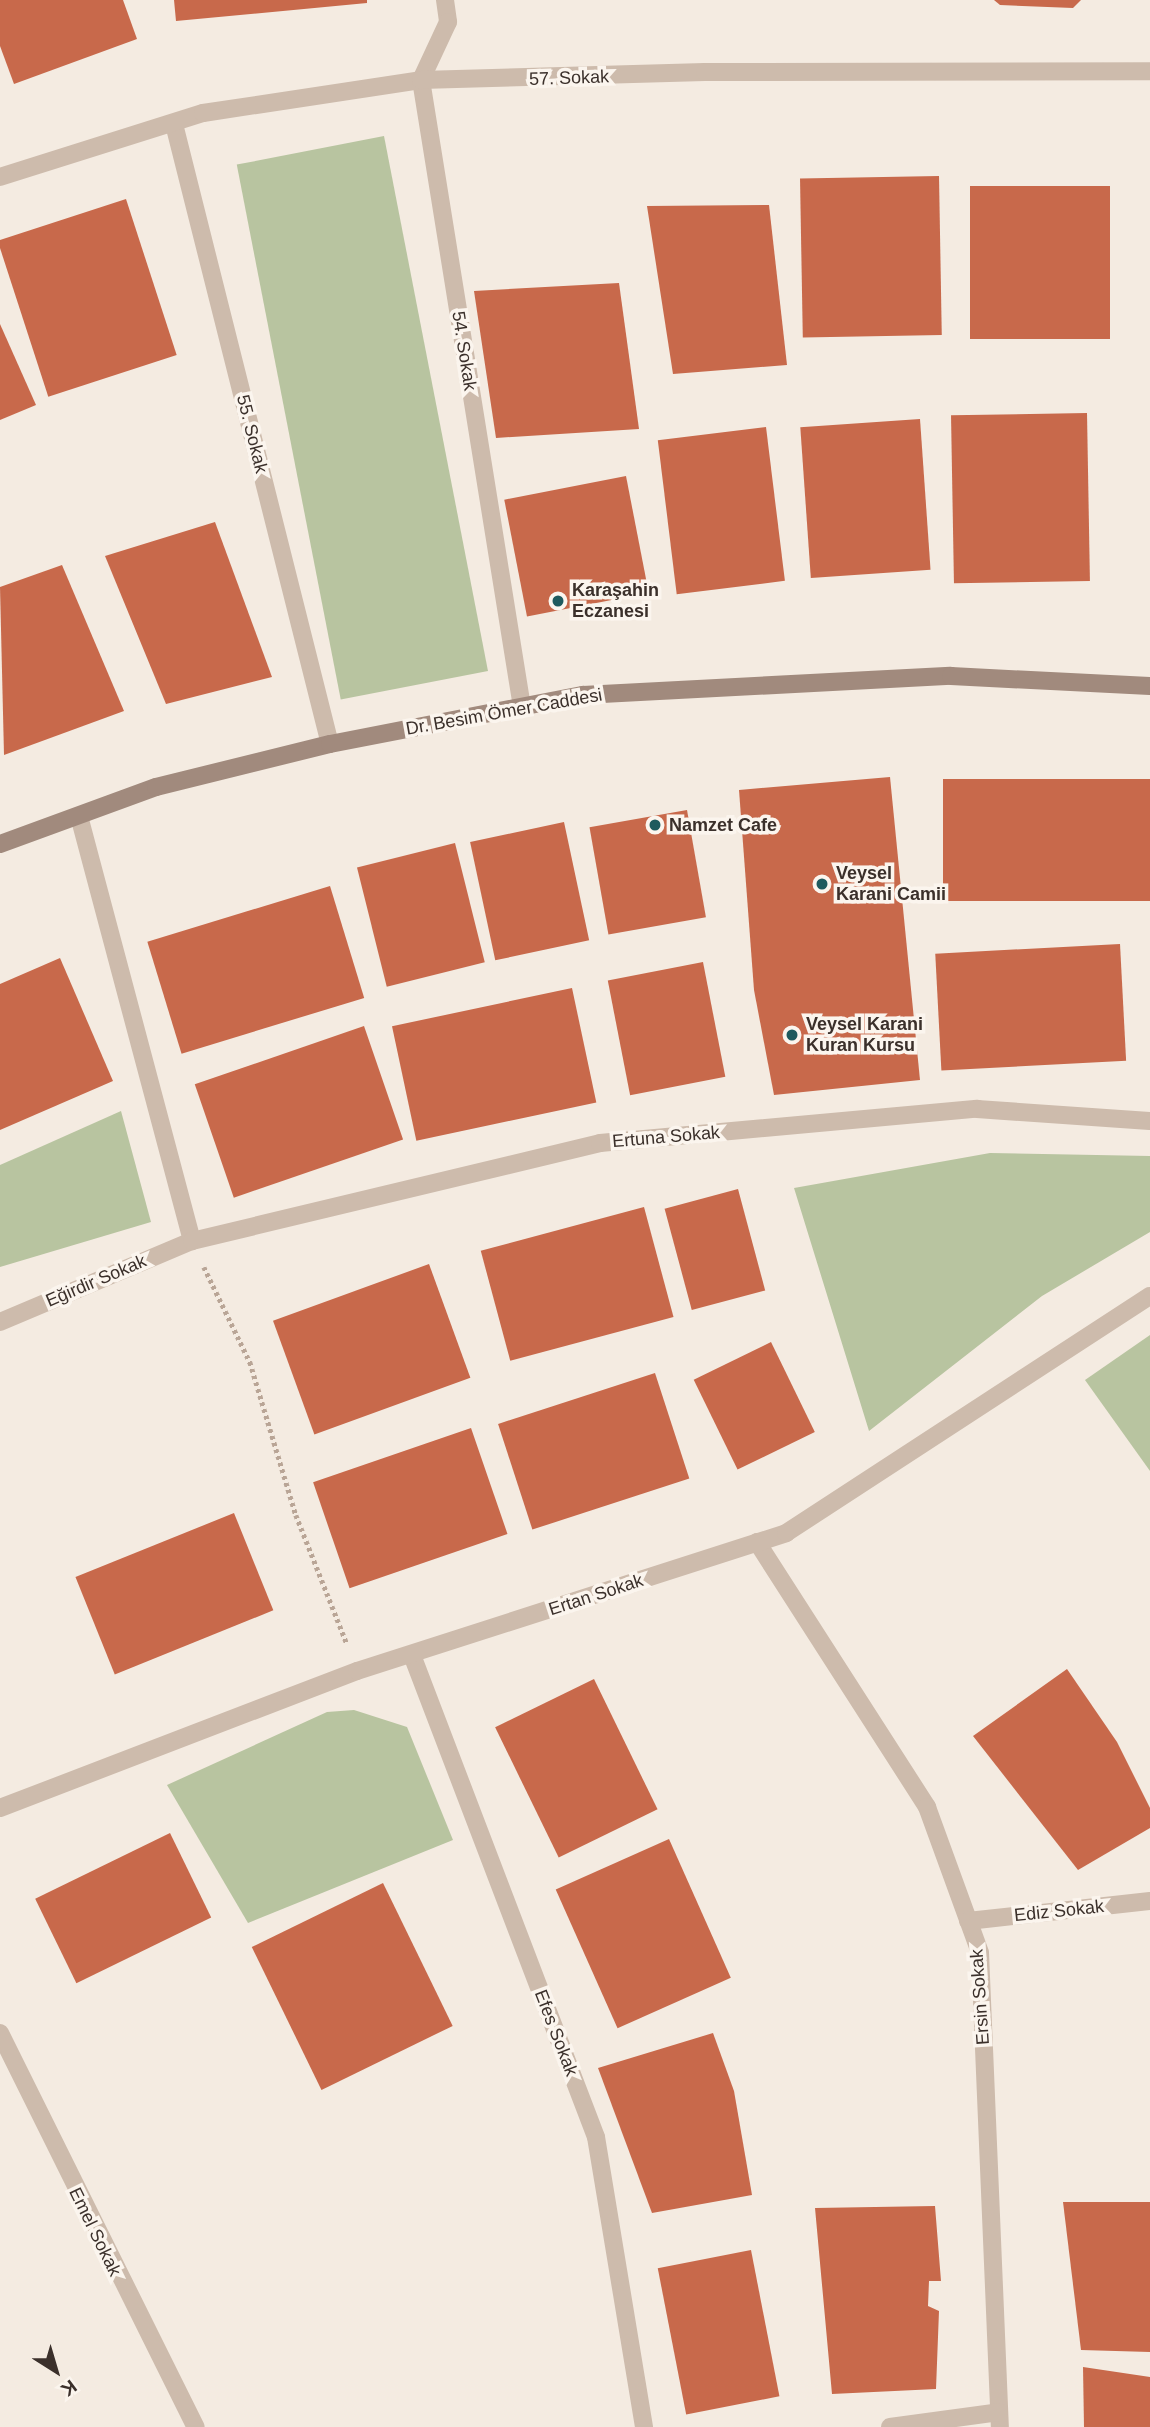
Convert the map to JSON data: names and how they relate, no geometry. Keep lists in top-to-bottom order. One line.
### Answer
{"streets":{"main road":["Dr. Besim Ömer Caddesi"],"street":["57. Sokak","54. Sokak","55. Sokak","Ertuna Sokak","Eğirdir Sokak","Ertan Sokak","Ediz Sokak","Ersin Sokak","Efes Sokak","Emel Sokak"]},"crossings":[["57. Sokak","54. Sokak"],["57. Sokak","55. Sokak"],["54. Sokak","Dr. Besim Ömer Caddesi"],["55. Sokak","Dr. Besim Ömer Caddesi"],["Ertuna Sokak","Eğirdir Sokak"],["Ertan Sokak","Ersin Sokak"],["Ertan Sokak","Efes Sokak"],["Ediz Sokak","Ersin Sokak"]],"places":["Karaşahin Eczanesi","Namzet Cafe","Veysel Karani Camii","Veysel Karani Kuran Kursu"],"north":"bottom right"}
